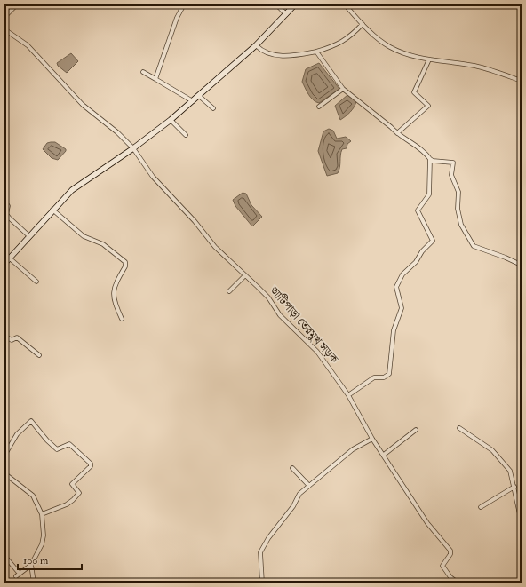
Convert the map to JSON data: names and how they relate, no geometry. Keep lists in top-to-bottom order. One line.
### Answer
{"streets":{"street":["আটিপাড়া তেরমুখ সড়ক"]},"scale_bar":"100 m"}
